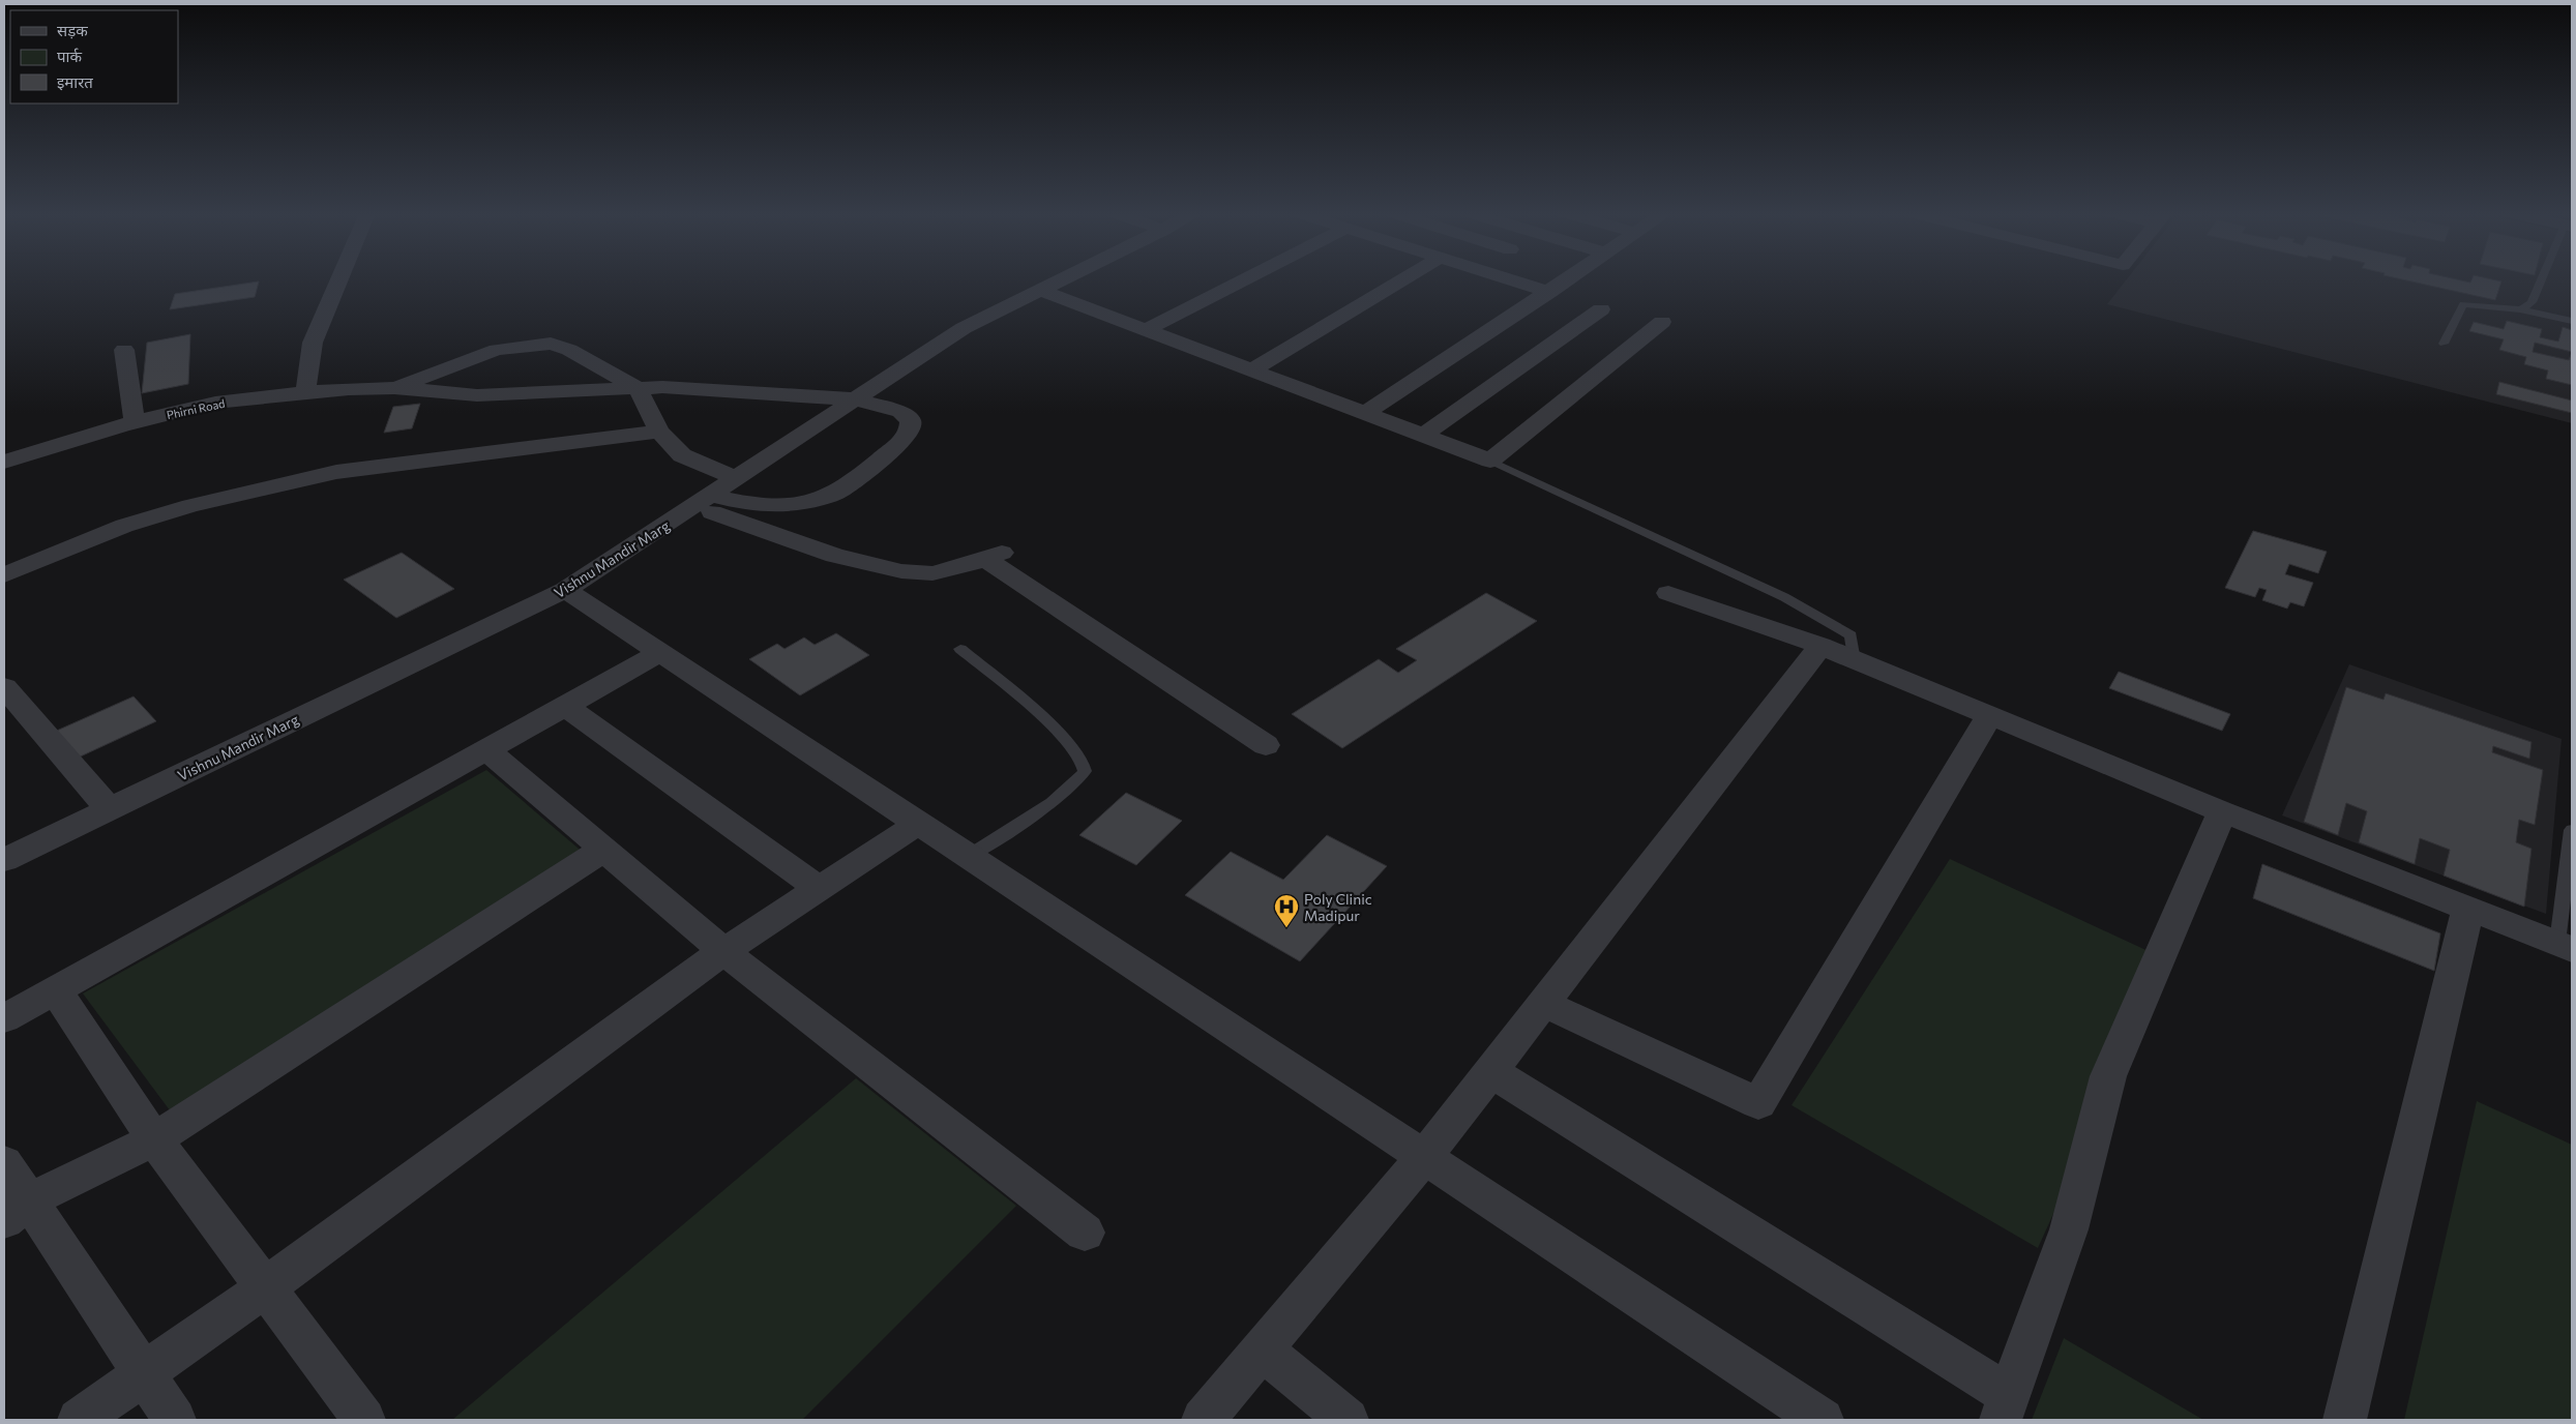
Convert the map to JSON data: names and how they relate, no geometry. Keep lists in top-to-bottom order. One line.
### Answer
{"streets":{"street":["Phirni Road","Vishnu Mandir Marg"]},"places":{"hospital":["Poly Clinic Madipur"]},"legend":["सड़क","पार्क","इमारत"]}
